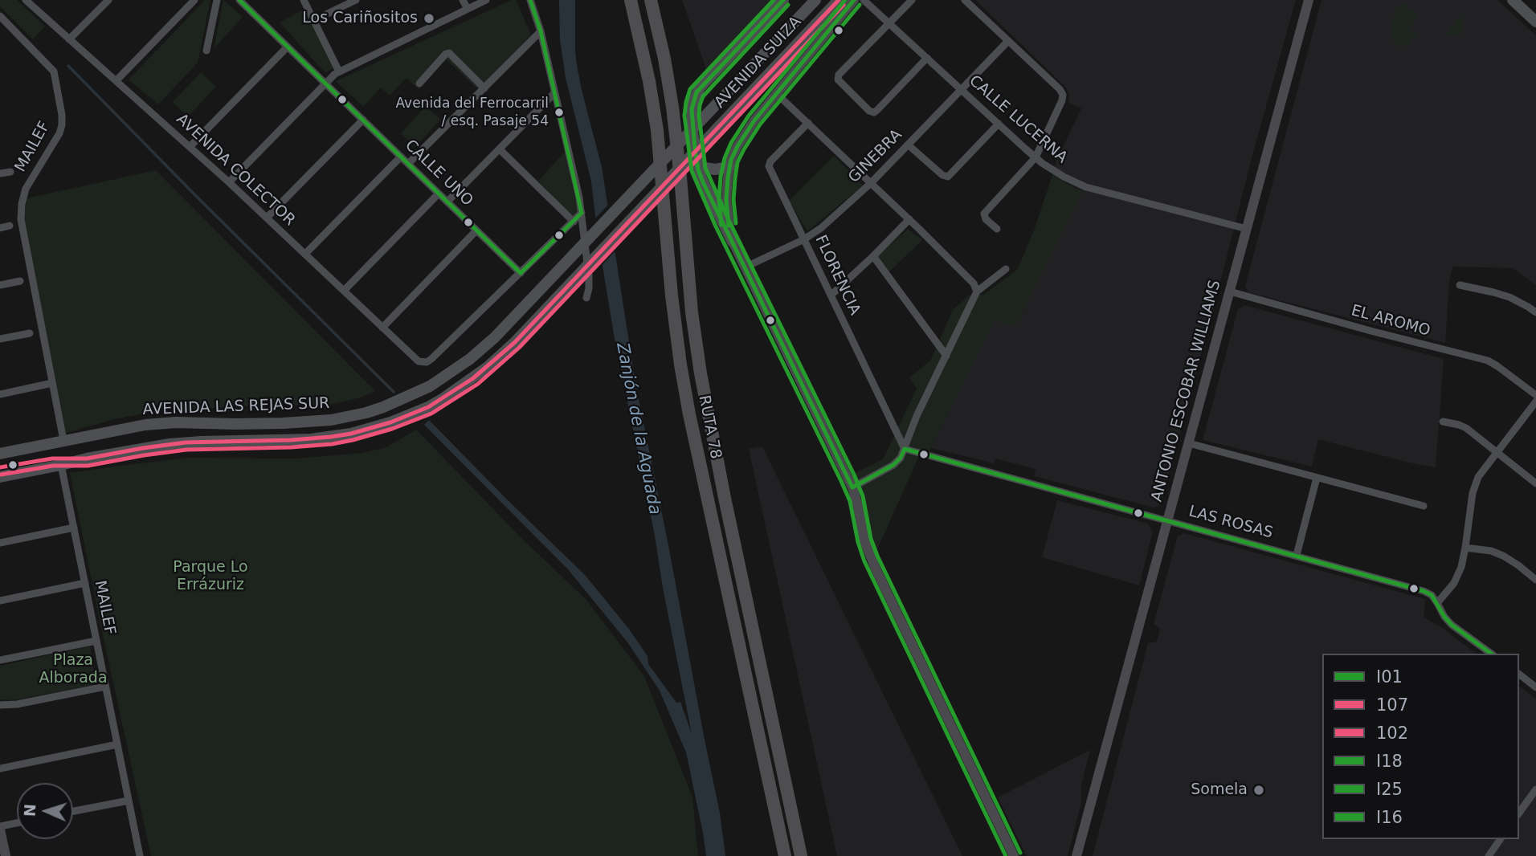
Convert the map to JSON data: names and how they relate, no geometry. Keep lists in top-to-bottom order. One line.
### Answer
{"streets":{"highway":["RUTA 78"],"main road":["AVENIDA SUIZA","ANTONIO ESCOBAR WILLIAMS","AVENIDA LAS REJAS SUR"],"street":["CALLE LUCERNA","MAILEF","GINEBRA","AVENIDA COLECTOR","CALLE UNO","FLORENCIA","EL AROMO","LAS ROSAS"]},"crossings":[["AVENIDA SUIZA","MAILEF"],["AVENIDA SUIZA","GINEBRA"],["AVENIDA SUIZA","AVENIDA LAS REJAS SUR"],["CALLE LUCERNA","GINEBRA"],["CALLE LUCERNA","ANTONIO ESCOBAR WILLIAMS"],["MAILEF","AVENIDA LAS REJAS SUR"],["GINEBRA","FLORENCIA"],["AVENIDA COLECTOR","CALLE UNO"],["FLORENCIA","LAS ROSAS"],["EL AROMO","ANTONIO ESCOBAR WILLIAMS"],["ANTONIO ESCOBAR WILLIAMS","LAS ROSAS"]],"water":["Zanjón de la Aguada"],"parks":["Parque Lo Errázuriz","Plaza Alborada"],"places":["Los Cariñositos","Avenida del Ferrocarril / esq. Pasaje 54","Somela"],"lines":["transit line I01","transit line 107","transit line I18","transit line I25","transit line I16","transit line 102"],"legend":["I01","107","102","I18","I25","I16"],"north":"left"}
